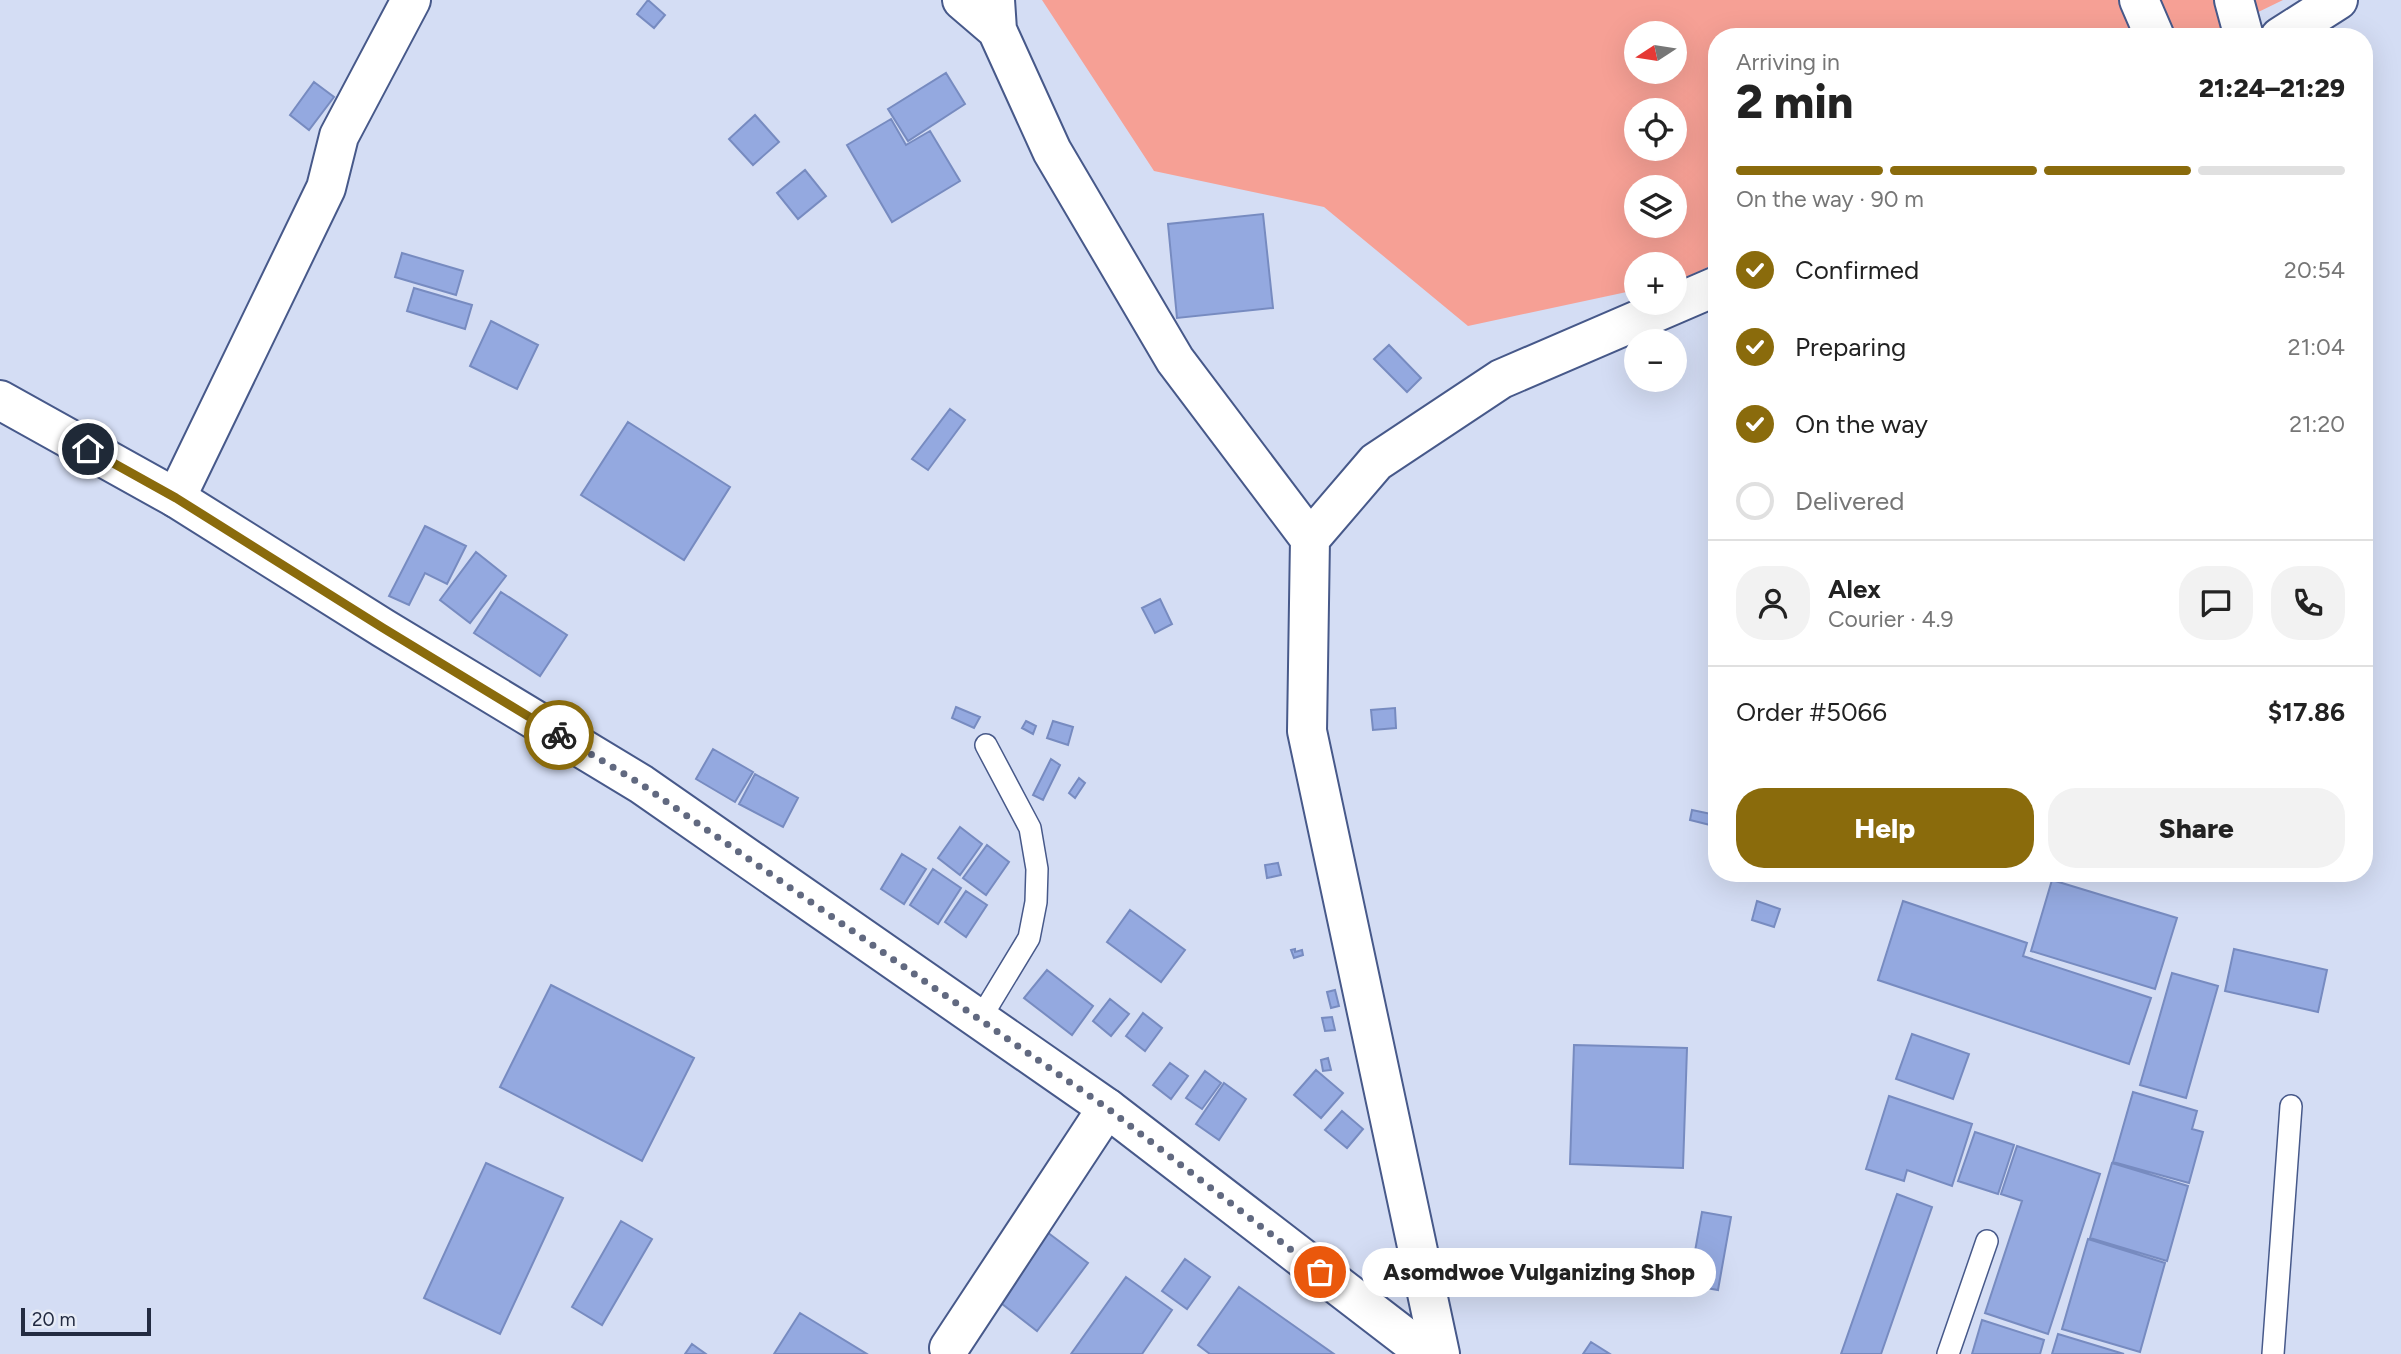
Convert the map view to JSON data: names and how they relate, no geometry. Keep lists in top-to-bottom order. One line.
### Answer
{"places":["Asomdwoe Vulganizing Shop"],"scale_bar":"20 m","north":"left","page":{"map_buttons":["+","−"],"heading":["2 min","Arriving in","21:24–21:29"],"panel":["Alex","Courier · 4.9","Order #5066","$17.86"],"bar":"On the way · 90 m","list":[["Confirmed","20:54"],["Preparing","21:04"],["On the way","21:20"],"Delivered"],"buttons":["Help","Share"],"bubble":"Asomdwoe Vulganizing Shop","scale":"20 m"}}
